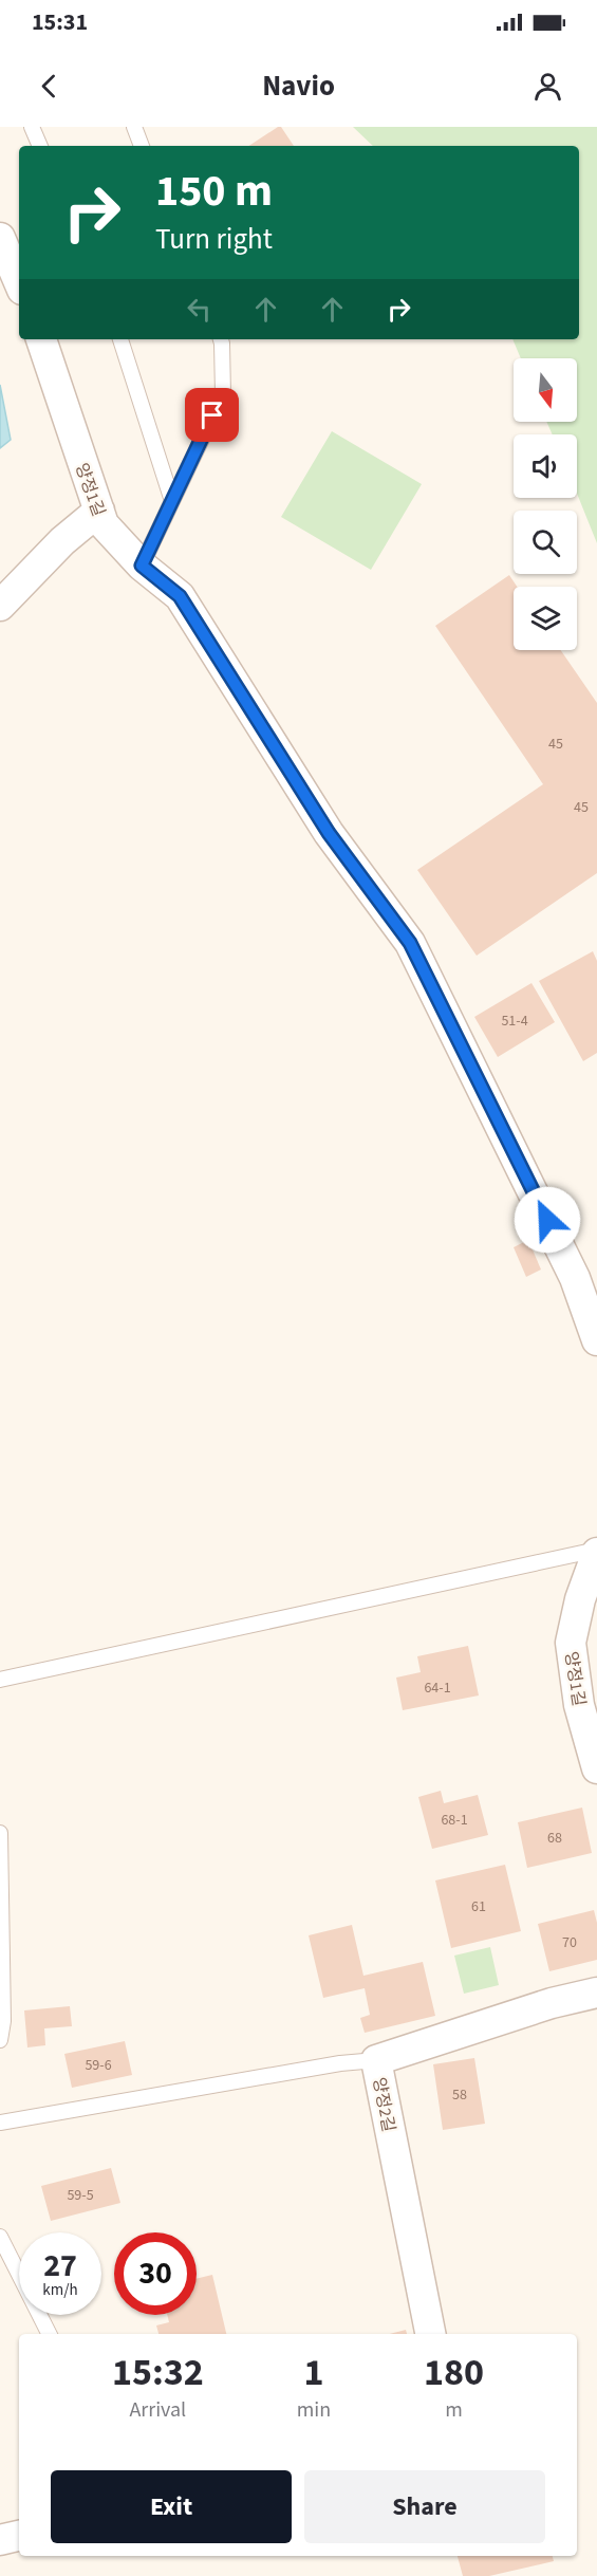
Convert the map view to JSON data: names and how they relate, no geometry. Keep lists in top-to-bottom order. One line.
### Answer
{"streets":{"street":["양정1길","양정2길"]},"house_numbers":["45","45","51-4","64-1","68-1","68","61","70","59-6","58","59-5"],"north":"bottom","page":{"status":"15:31","header":"Navio","turn":["150 m","Turn right"],"speed":"27 km/h","limit":"30","eta":["15:32","Arrival","1","min","180","m"],"buttons":["Exit","Share"]}}
